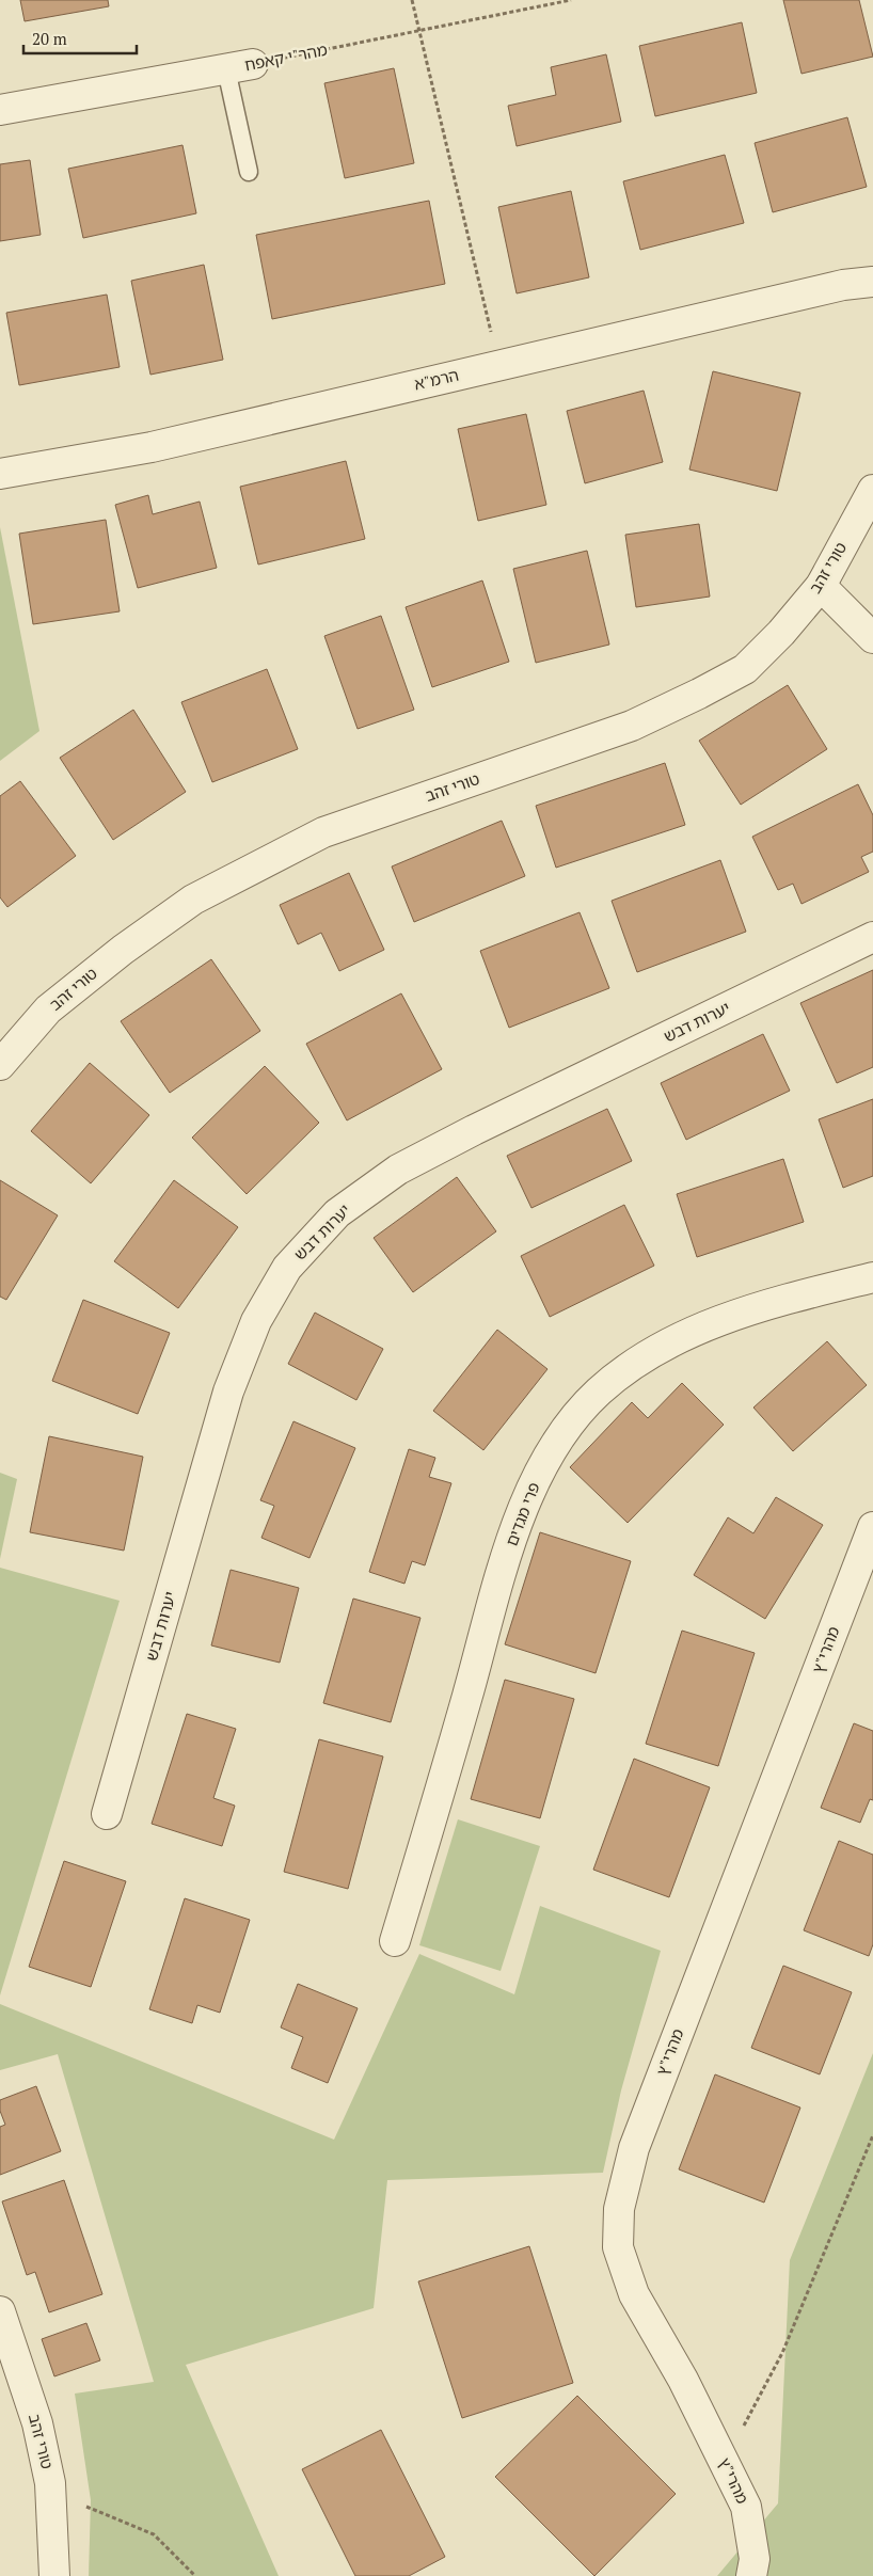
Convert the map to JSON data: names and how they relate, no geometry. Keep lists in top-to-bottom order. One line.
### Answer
{"streets":{"street":["מהר\"י קאפח","הרמ\"א","טורי זהב","יערות דבש","פרי מגדים","מהרי\"ץ"]},"scale_bar":"20 m"}
